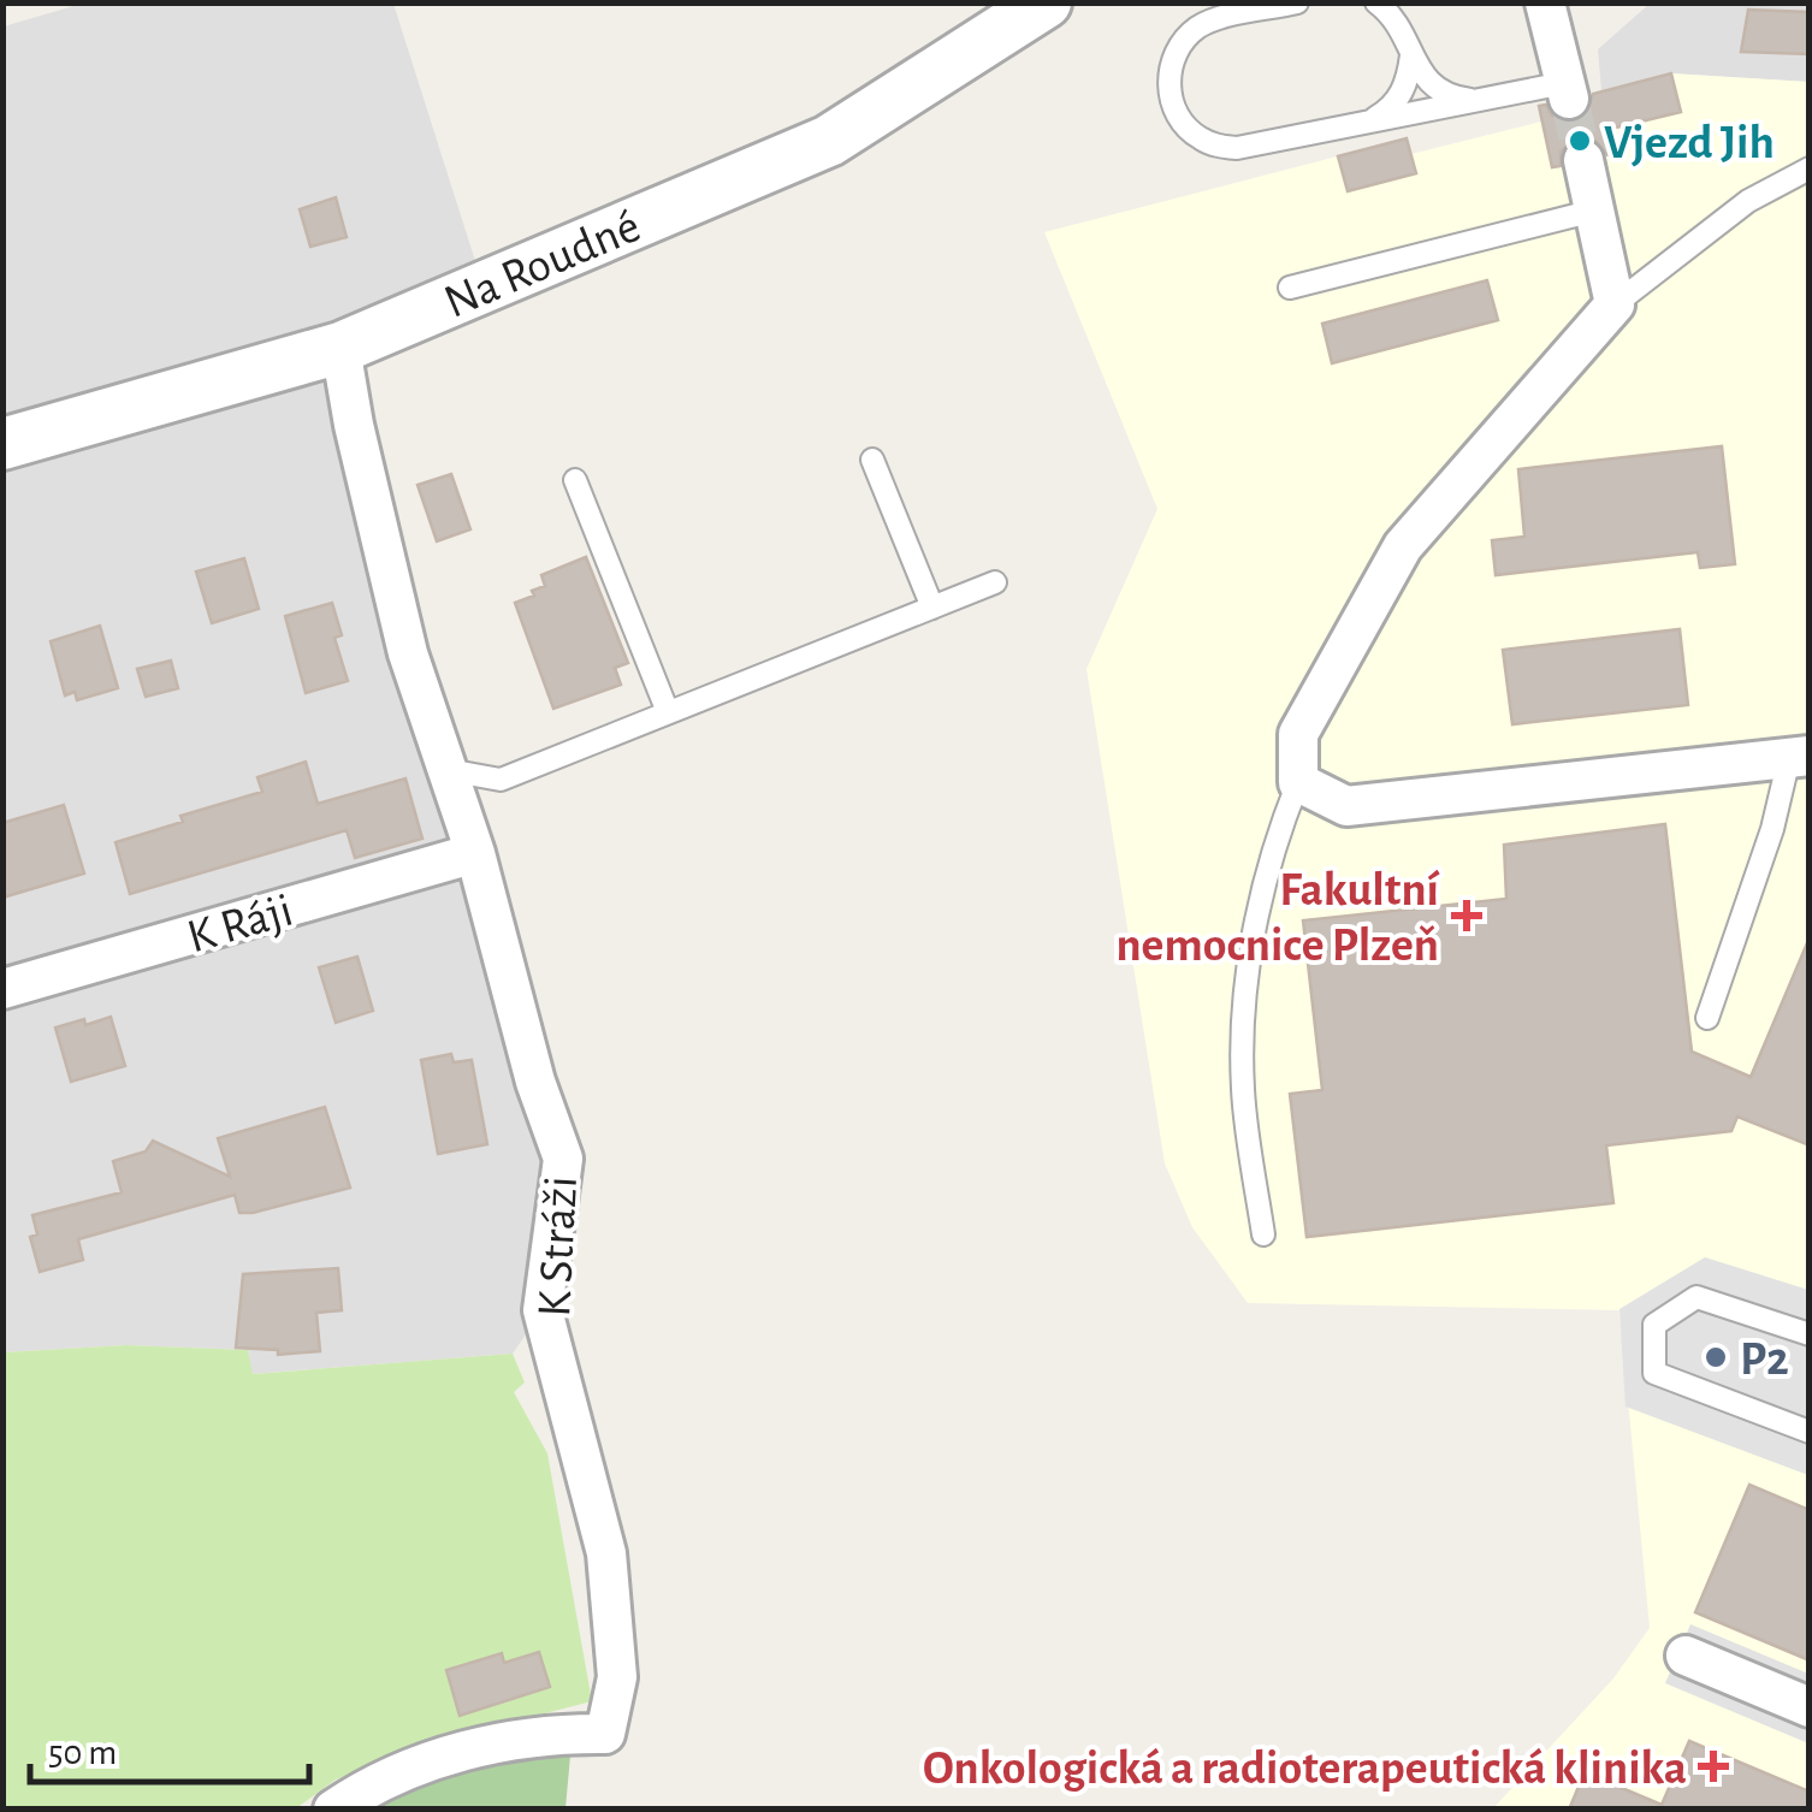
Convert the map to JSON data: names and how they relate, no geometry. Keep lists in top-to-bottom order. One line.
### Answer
{"streets":{"street":["Na Roudné","K Ráji","K Stráži"]},"crossings":[["Na Roudné","K Stráži"],["K Ráji","K Stráži"]],"places":{"other":["Vjezd Jih","P2"],"health":["Fakultní nemocnice Plzeň","Onkologická a radioterapeutická klinika"]},"scale_bar":"50 m"}
